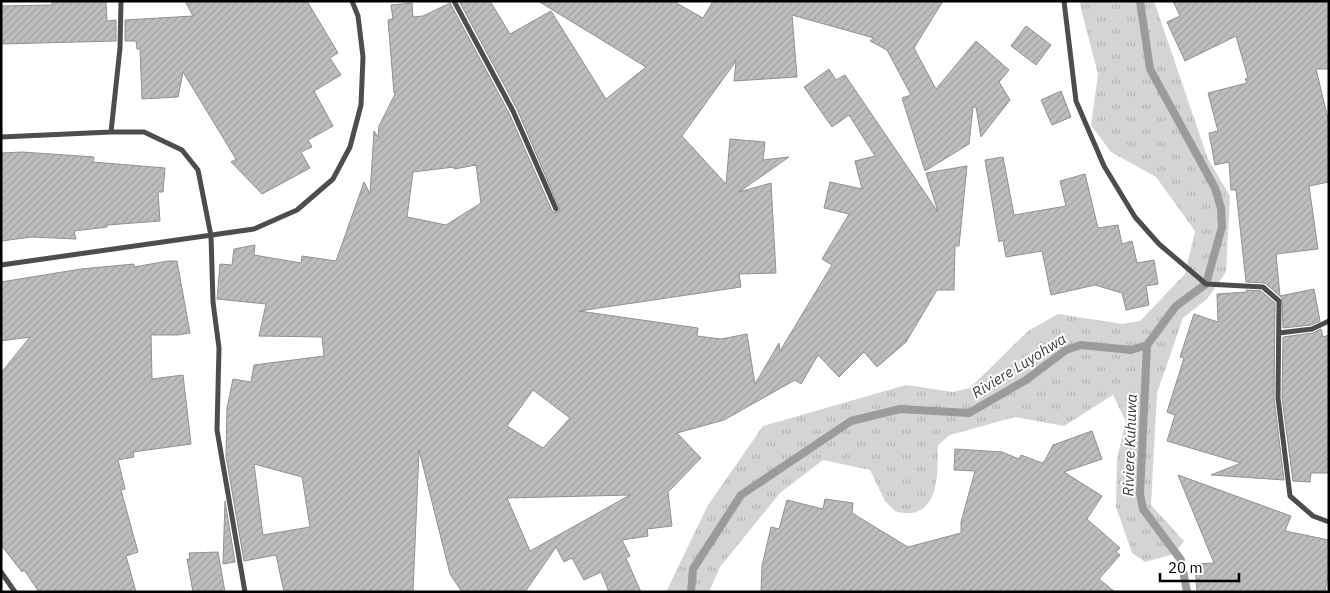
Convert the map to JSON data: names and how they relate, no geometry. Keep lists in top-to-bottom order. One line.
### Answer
{"water":["Riviere Luyohwa","Riviere Kuhuwa"],"scale_bar":"20 m"}
